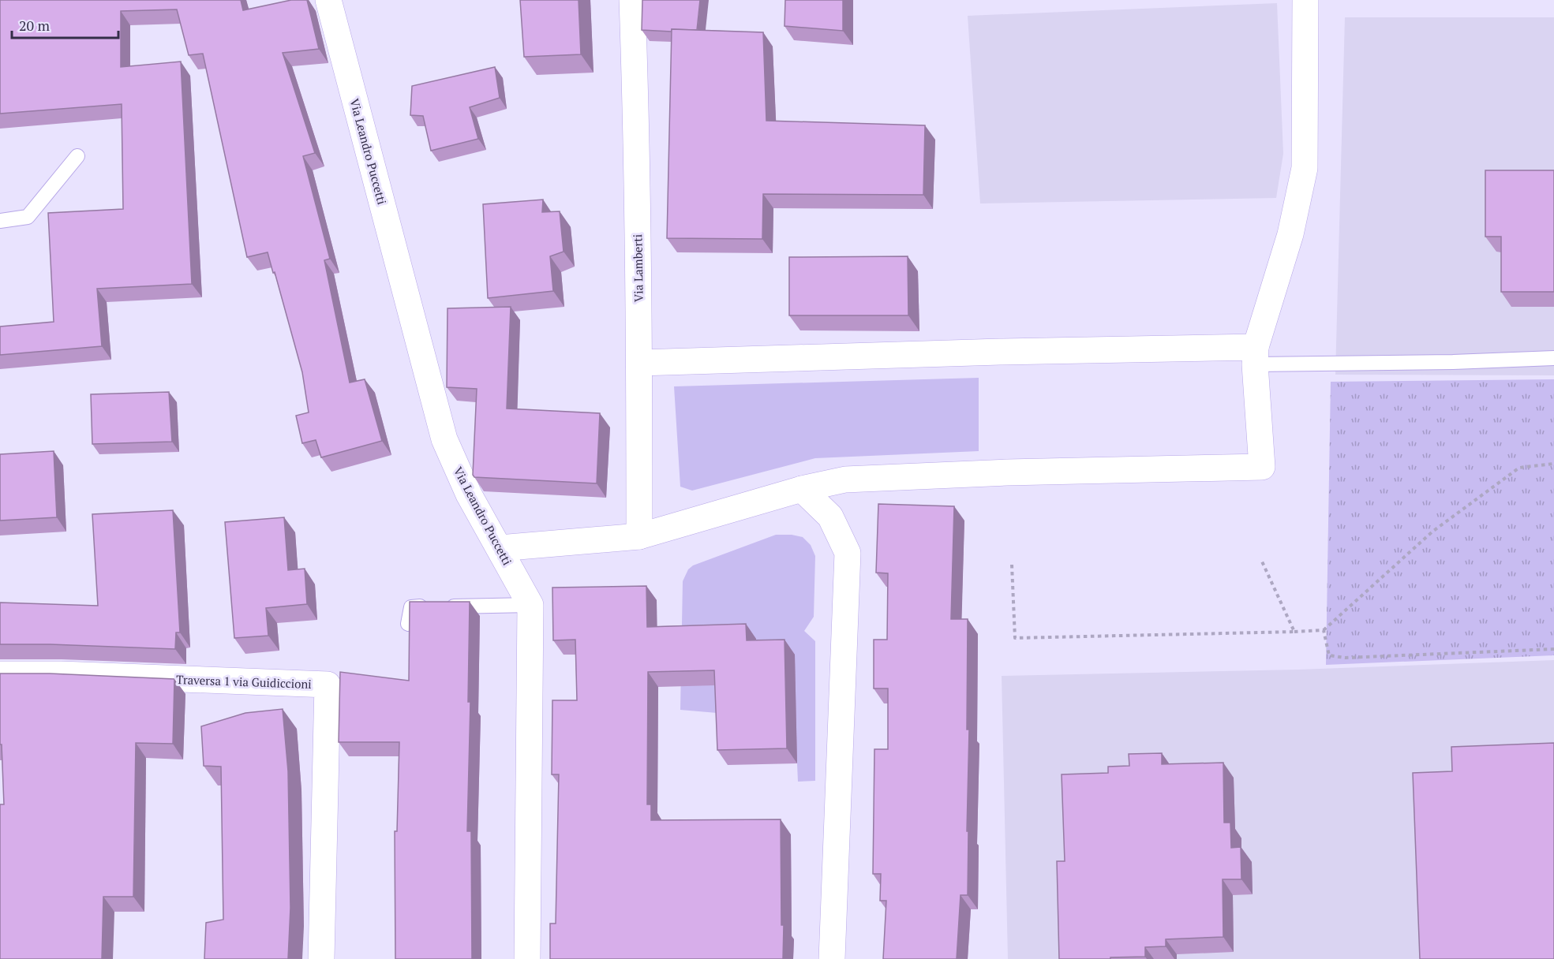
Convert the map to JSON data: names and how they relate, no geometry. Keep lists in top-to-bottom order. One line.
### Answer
{"streets":{"street":["Via Leandro Puccetti","Via Lamberti","Traversa 1 via Guidiccioni"]},"scale_bar":"20 m"}
